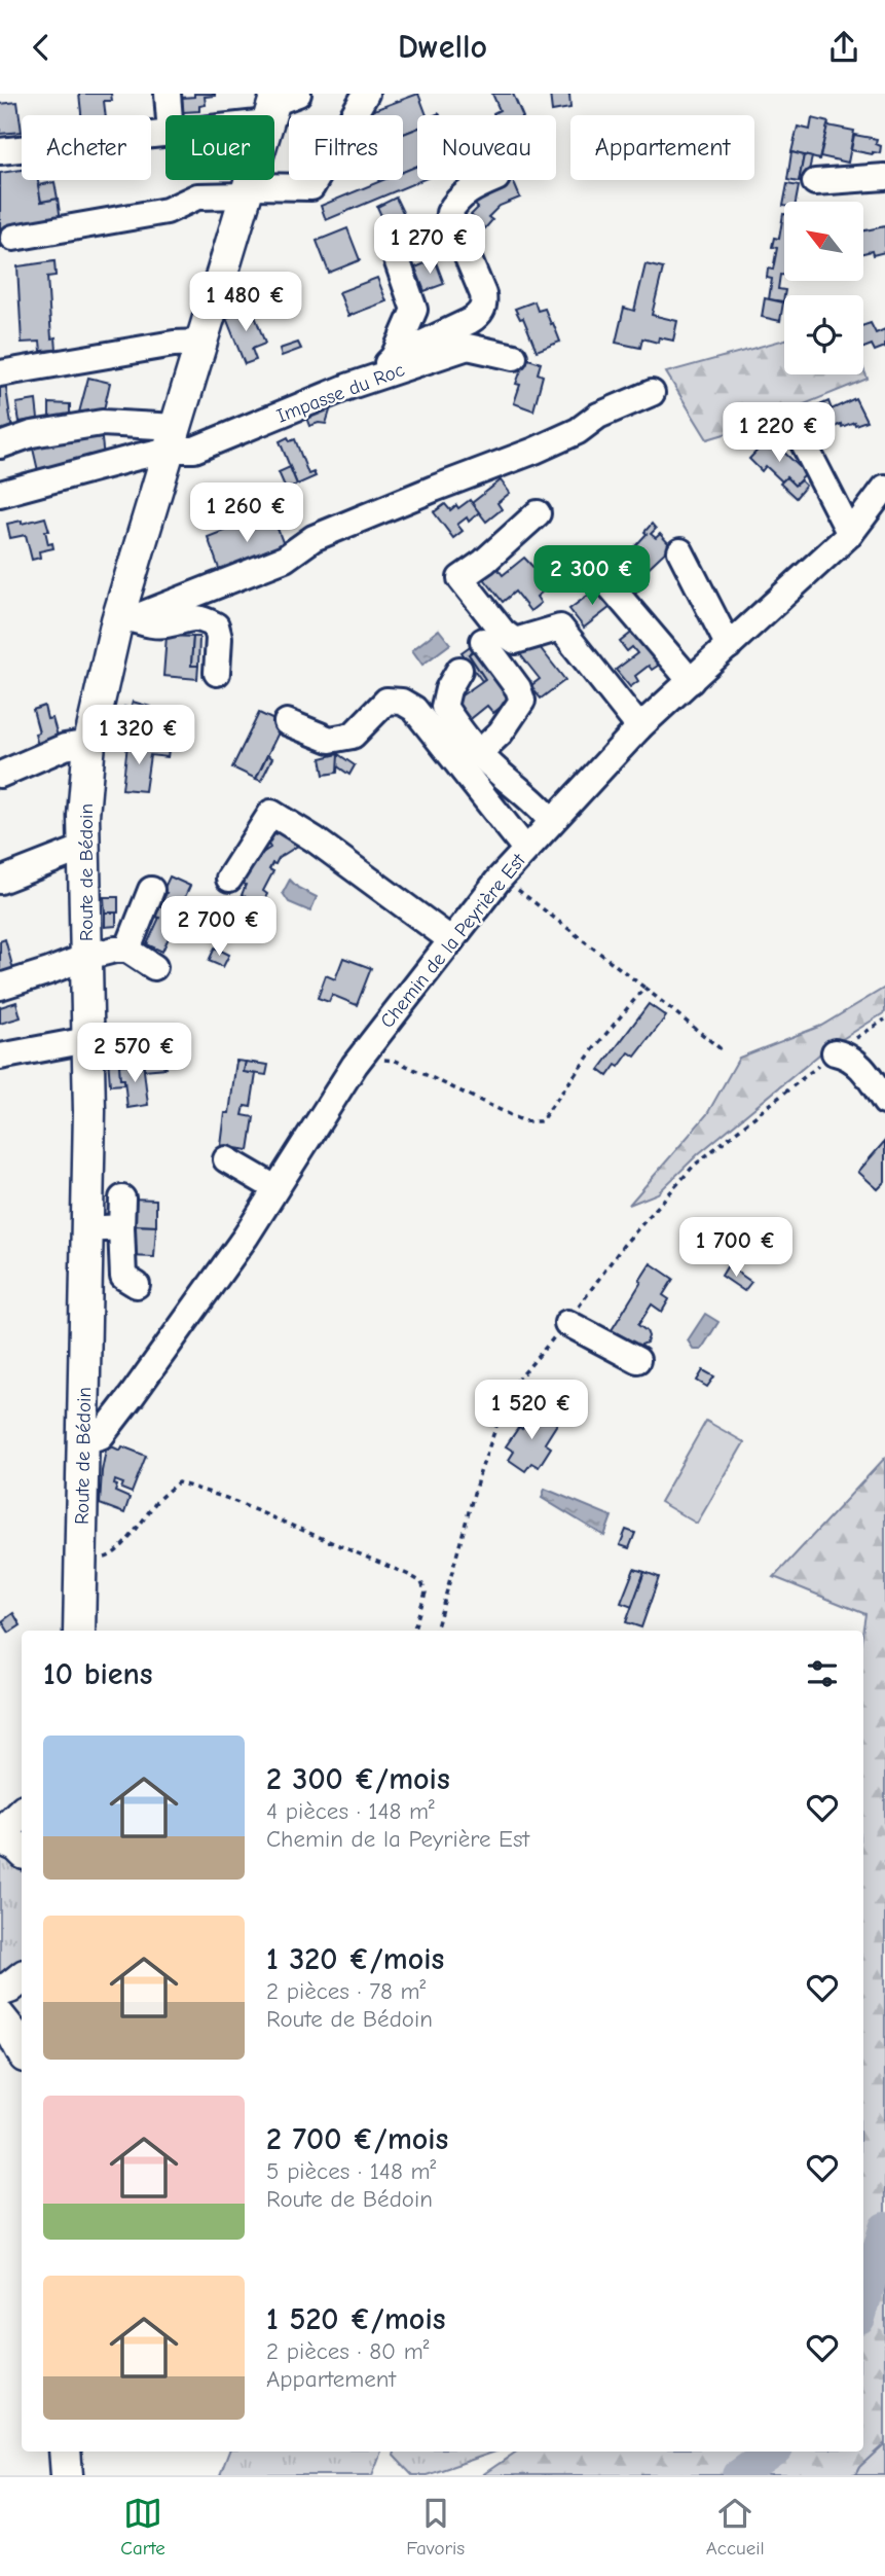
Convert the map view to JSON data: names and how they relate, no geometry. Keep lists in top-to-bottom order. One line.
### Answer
{"streets":{"main road":["Route de Bédoin"],"street":["Impasse du Roc","Chemin de la Peyrière Est"]},"crossings":[["Impasse du Roc","Route de Bédoin"],["Route de Bédoin","Chemin de la Peyrière Est"]],"north":"top left","page":{"header":"Dwello","chip":["Acheter","Louer","Filtres","Nouveau","Appartement"],"price":["1 270 €","1 480 €","1 220 €","1 260 €","2 300 €","1 320 €","2 700 €","2 570 €","1 700 €","1 520 €"],"heading":"10 biens","list":[{"name":"2 300 €/mois","note":"4 pièces · 148 m² · Chemin de la Peyrière Est"},{"name":"1 320 €/mois","note":"2 pièces · 78 m² · Route de Bédoin"},{"name":"2 700 €/mois","note":"5 pièces · 148 m² · Route de Bédoin"},{"name":"1 520 €/mois","note":"2 pièces · 80 m² · Appartement"}],"tabs":["Carte","Favoris","Accueil"]}}
